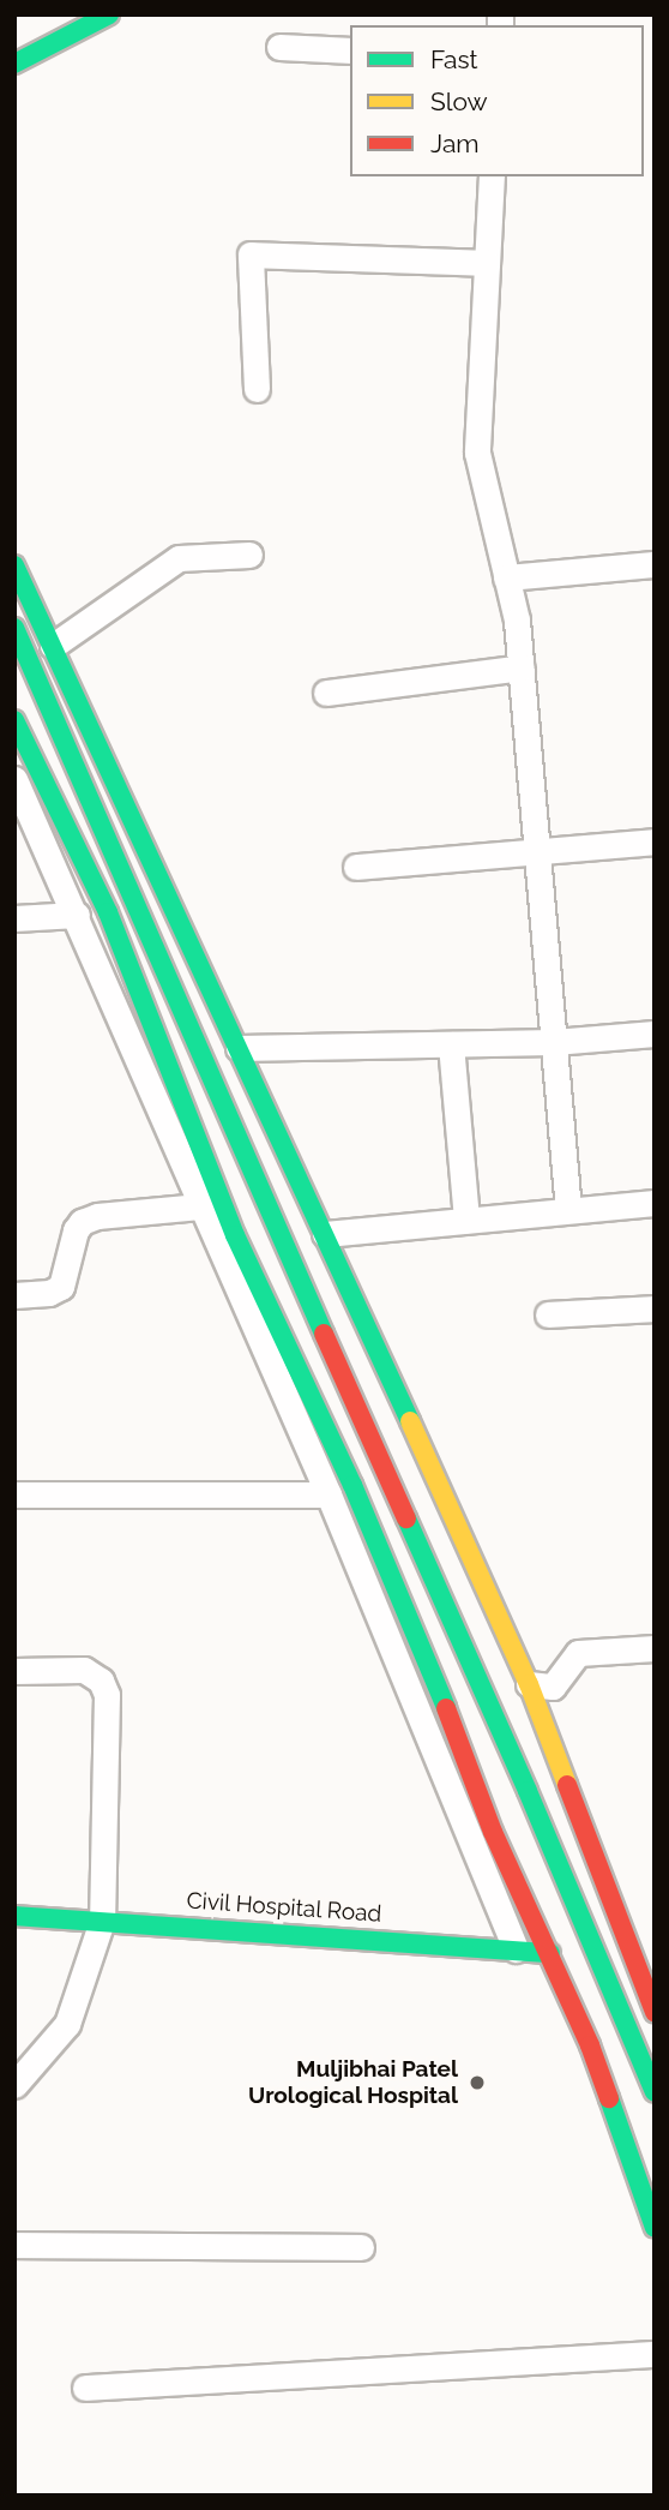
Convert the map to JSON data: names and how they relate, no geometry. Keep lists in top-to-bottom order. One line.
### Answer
{"streets":{"main road":["Civil Hospital Road"]},"places":["Muljibhai Patel Urological Hospital"],"legend":["Fast","Slow","Jam"]}
